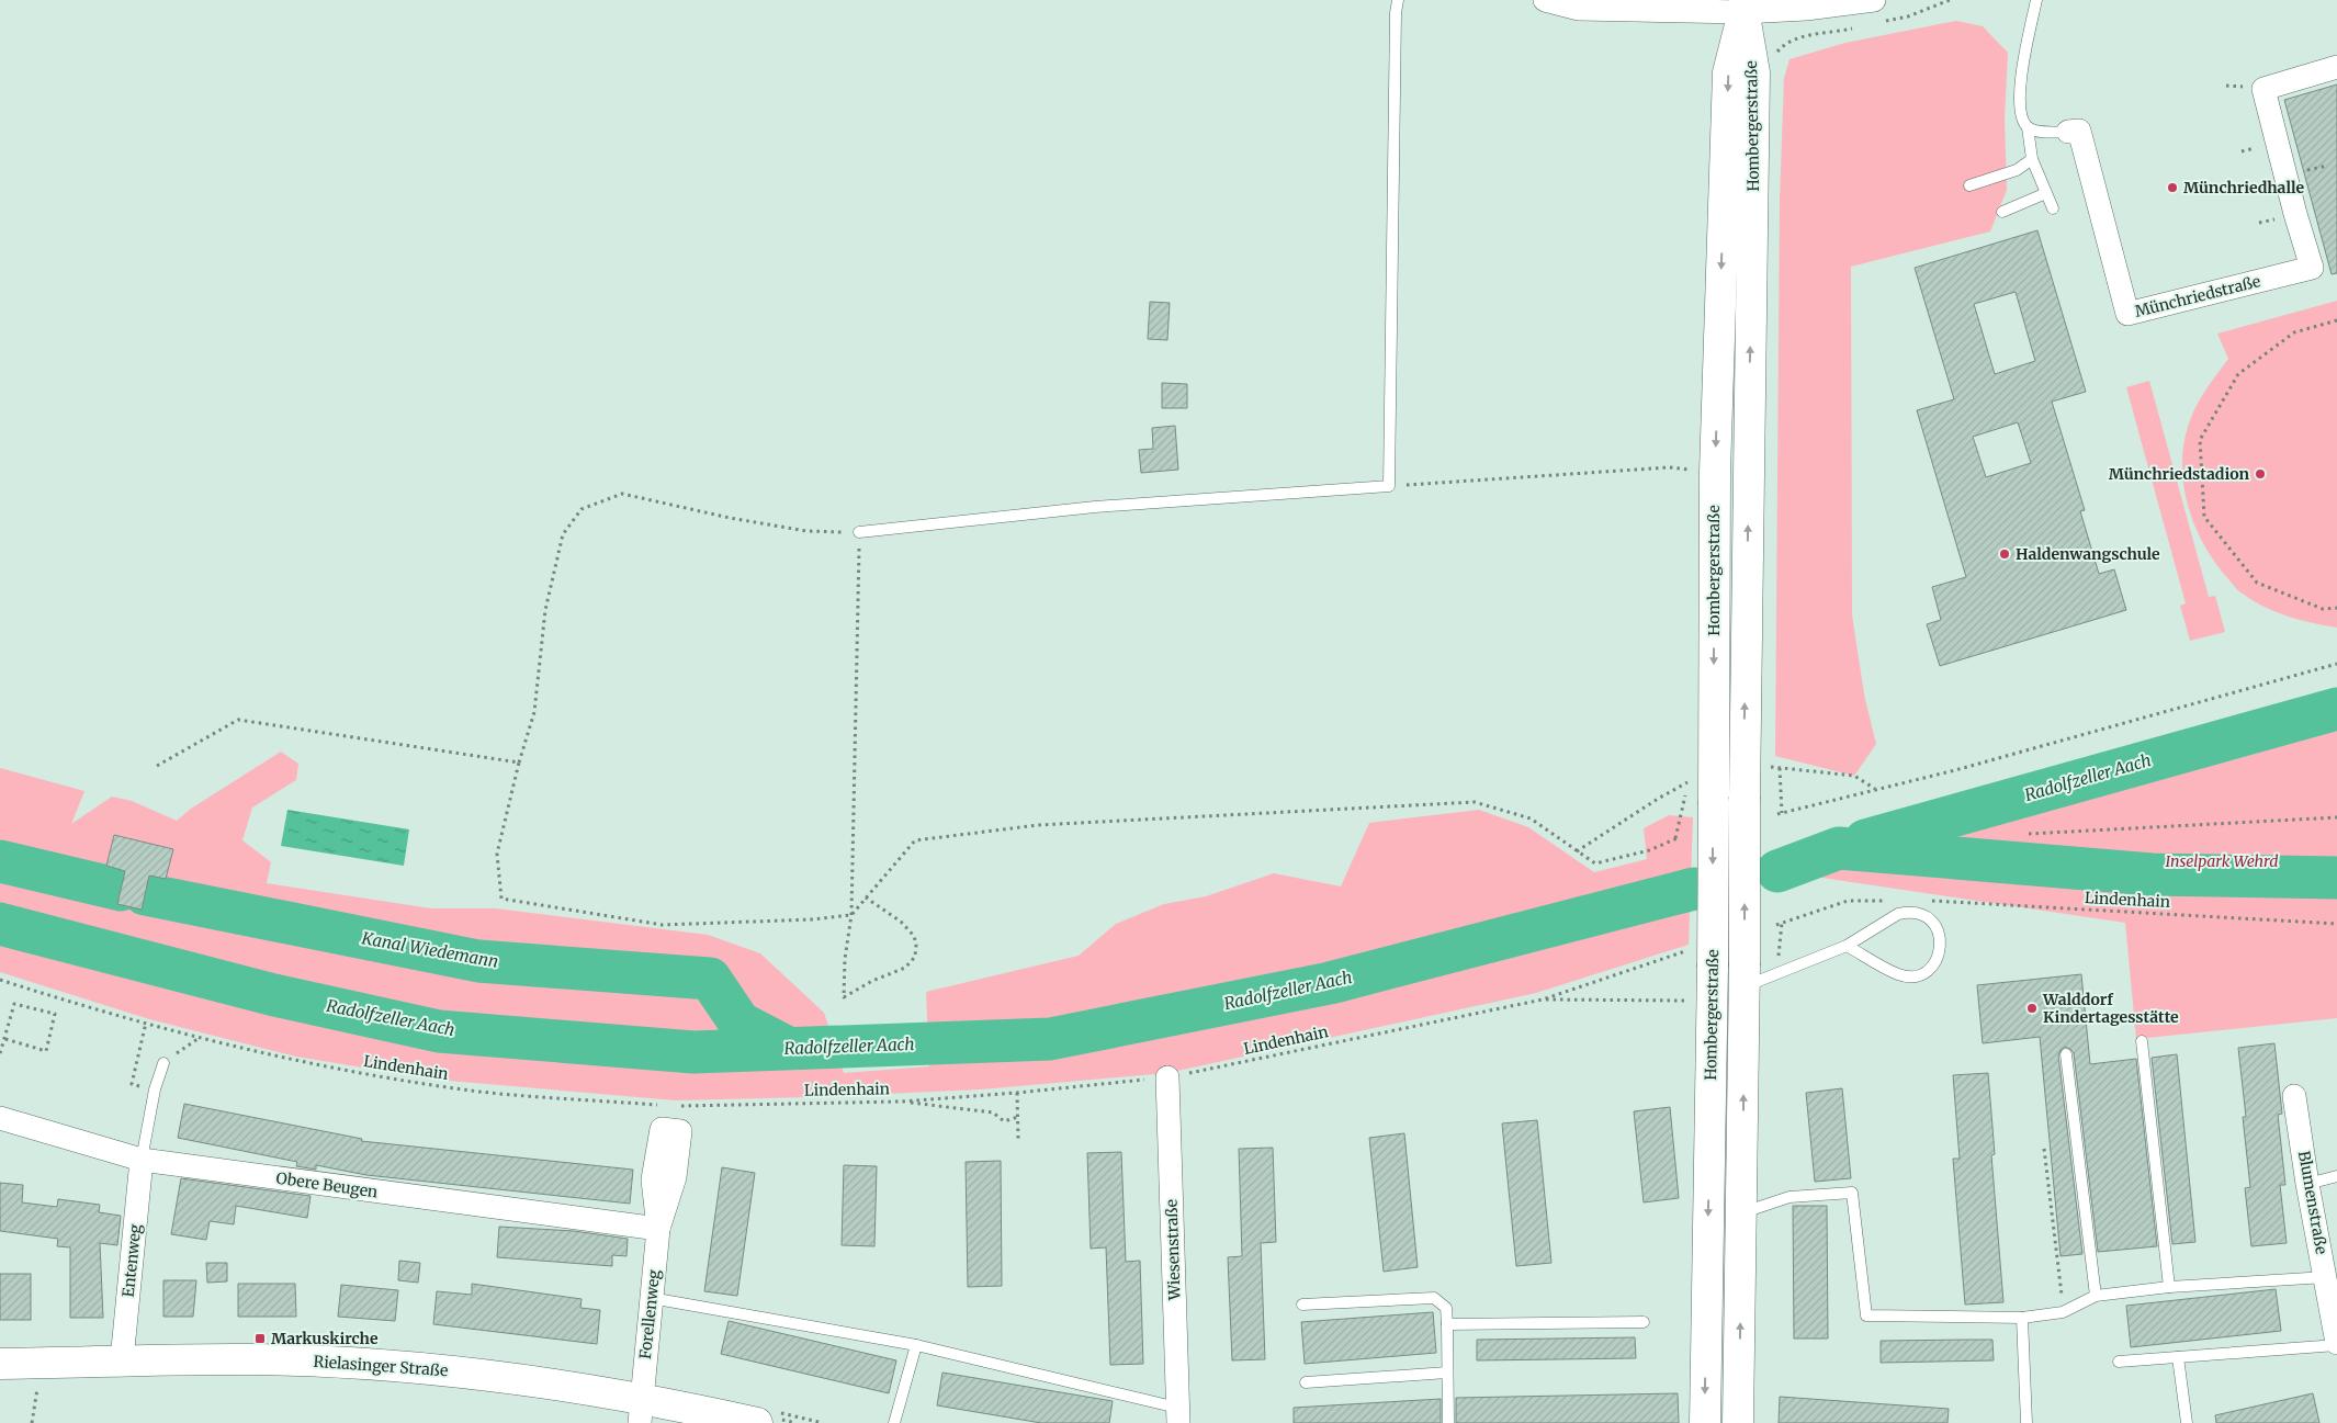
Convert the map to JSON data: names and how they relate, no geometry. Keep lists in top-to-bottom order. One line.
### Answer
{"streets":{"main road":["Hombergerstraße","Rielasinger Straße"],"street":["Münchriedstraße","Obere Beugen","Blumenstraße","Wiesenstraße","Entenweg","Forellenweg"],"path":["Lindenhain"]},"crossings":[["Hombergerstraße","Lindenhain"],["Lindenhain","Wiesenstraße"],["Obere Beugen","Entenweg"],["Obere Beugen","Forellenweg"],["Entenweg","Rielasinger Straße"],["Forellenweg","Rielasinger Straße"]],"water":["Radolfzeller Aach","Kanal Wiedemann"],"parks":["Inselpark Wehrd"],"places":{"other":["Münchriedhalle","Münchriedstadion","Haldenwangschule","Walddorf Kindertagesstätte"],"transit":["Markuskirche"]}}
